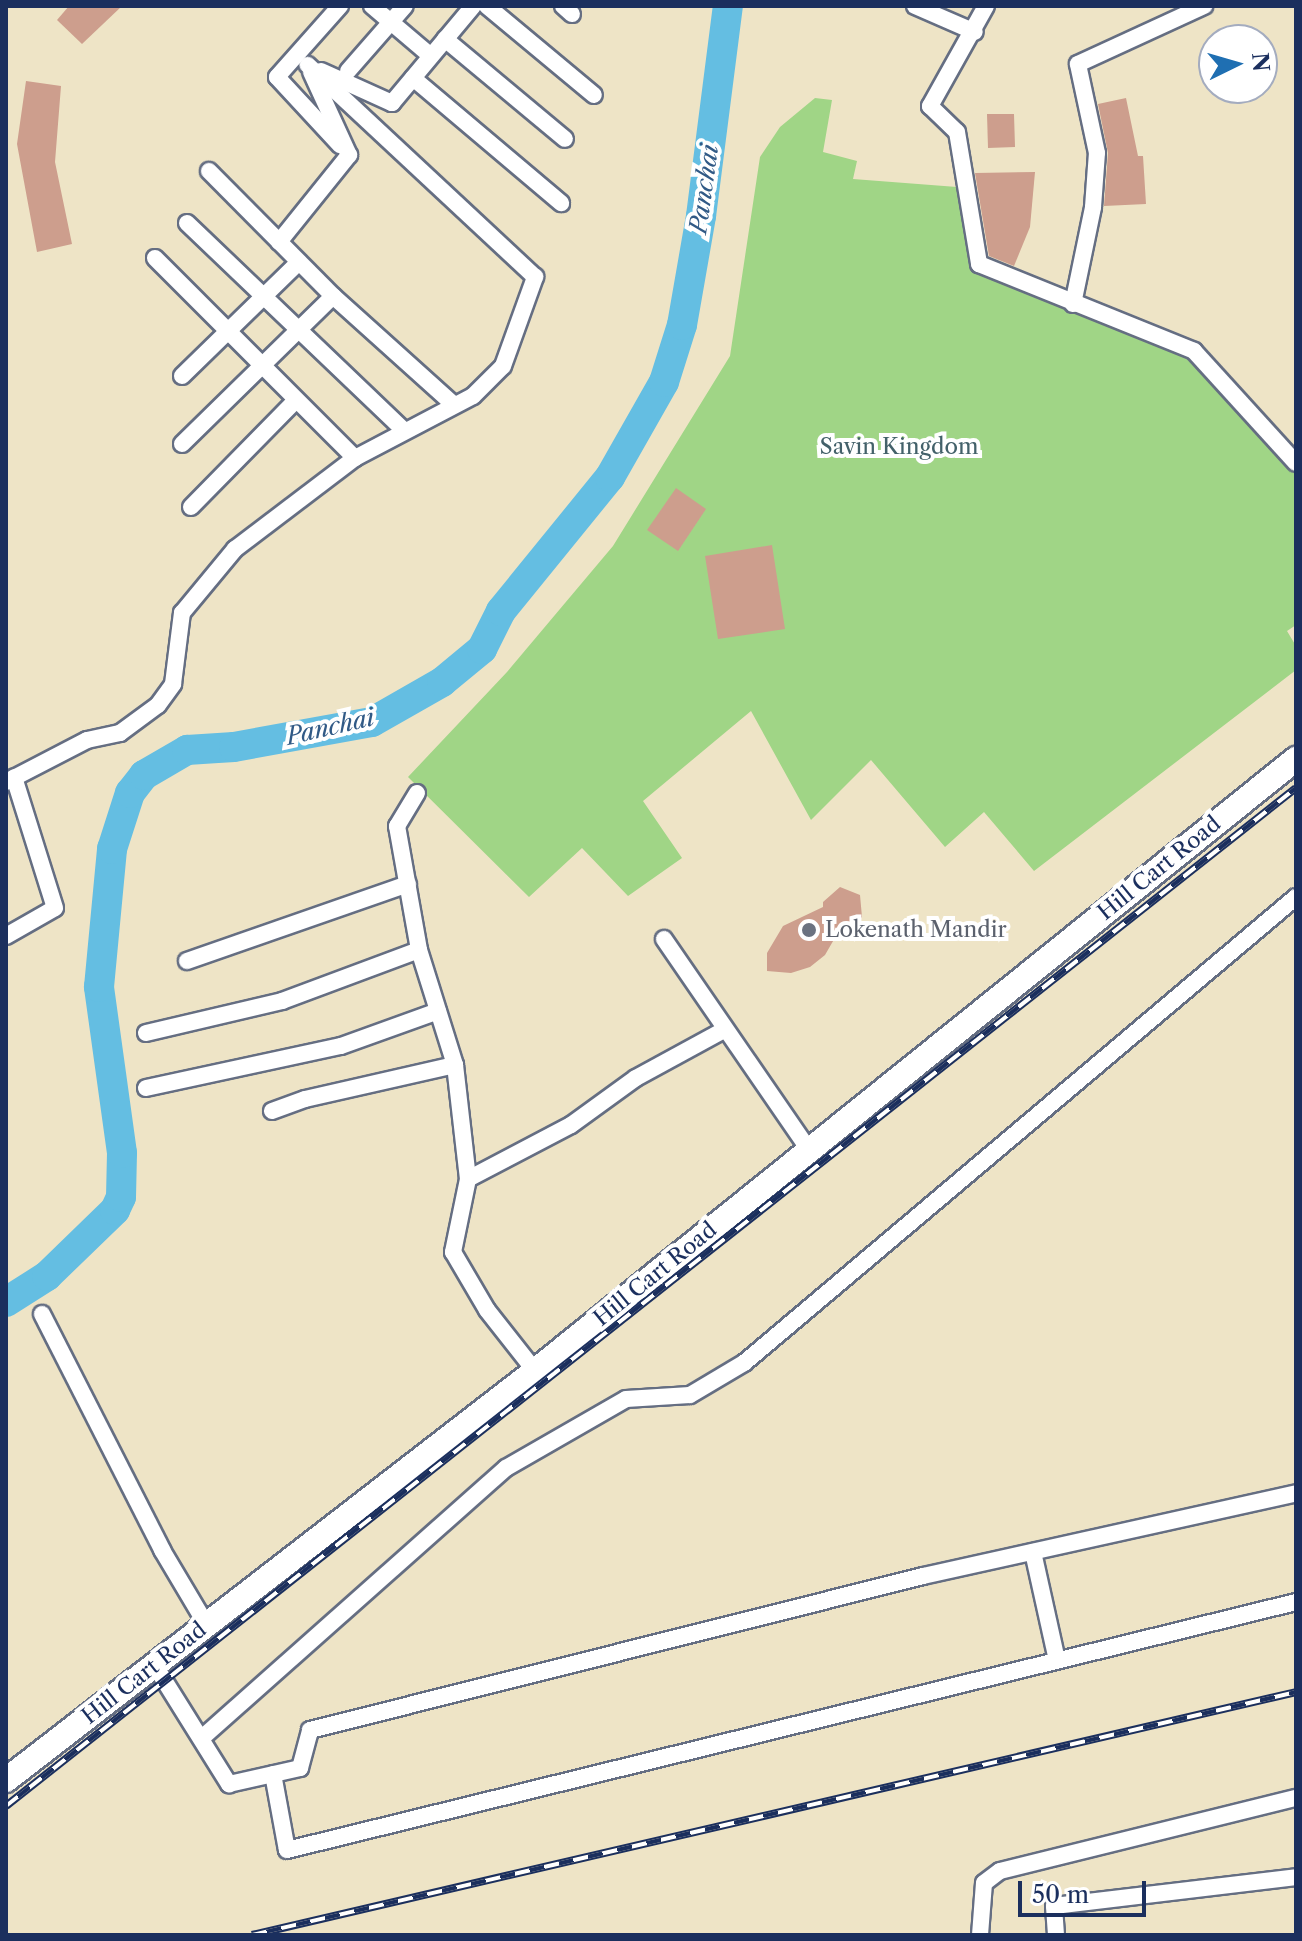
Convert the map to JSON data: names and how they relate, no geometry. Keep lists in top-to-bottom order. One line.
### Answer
{"streets":{"highway":["Hill Cart Road"]},"water":["Panchai"],"parks":["Savin Kingdom"],"places":["Lokenath Mandir"],"scale_bar":"50 m","north":"right"}
